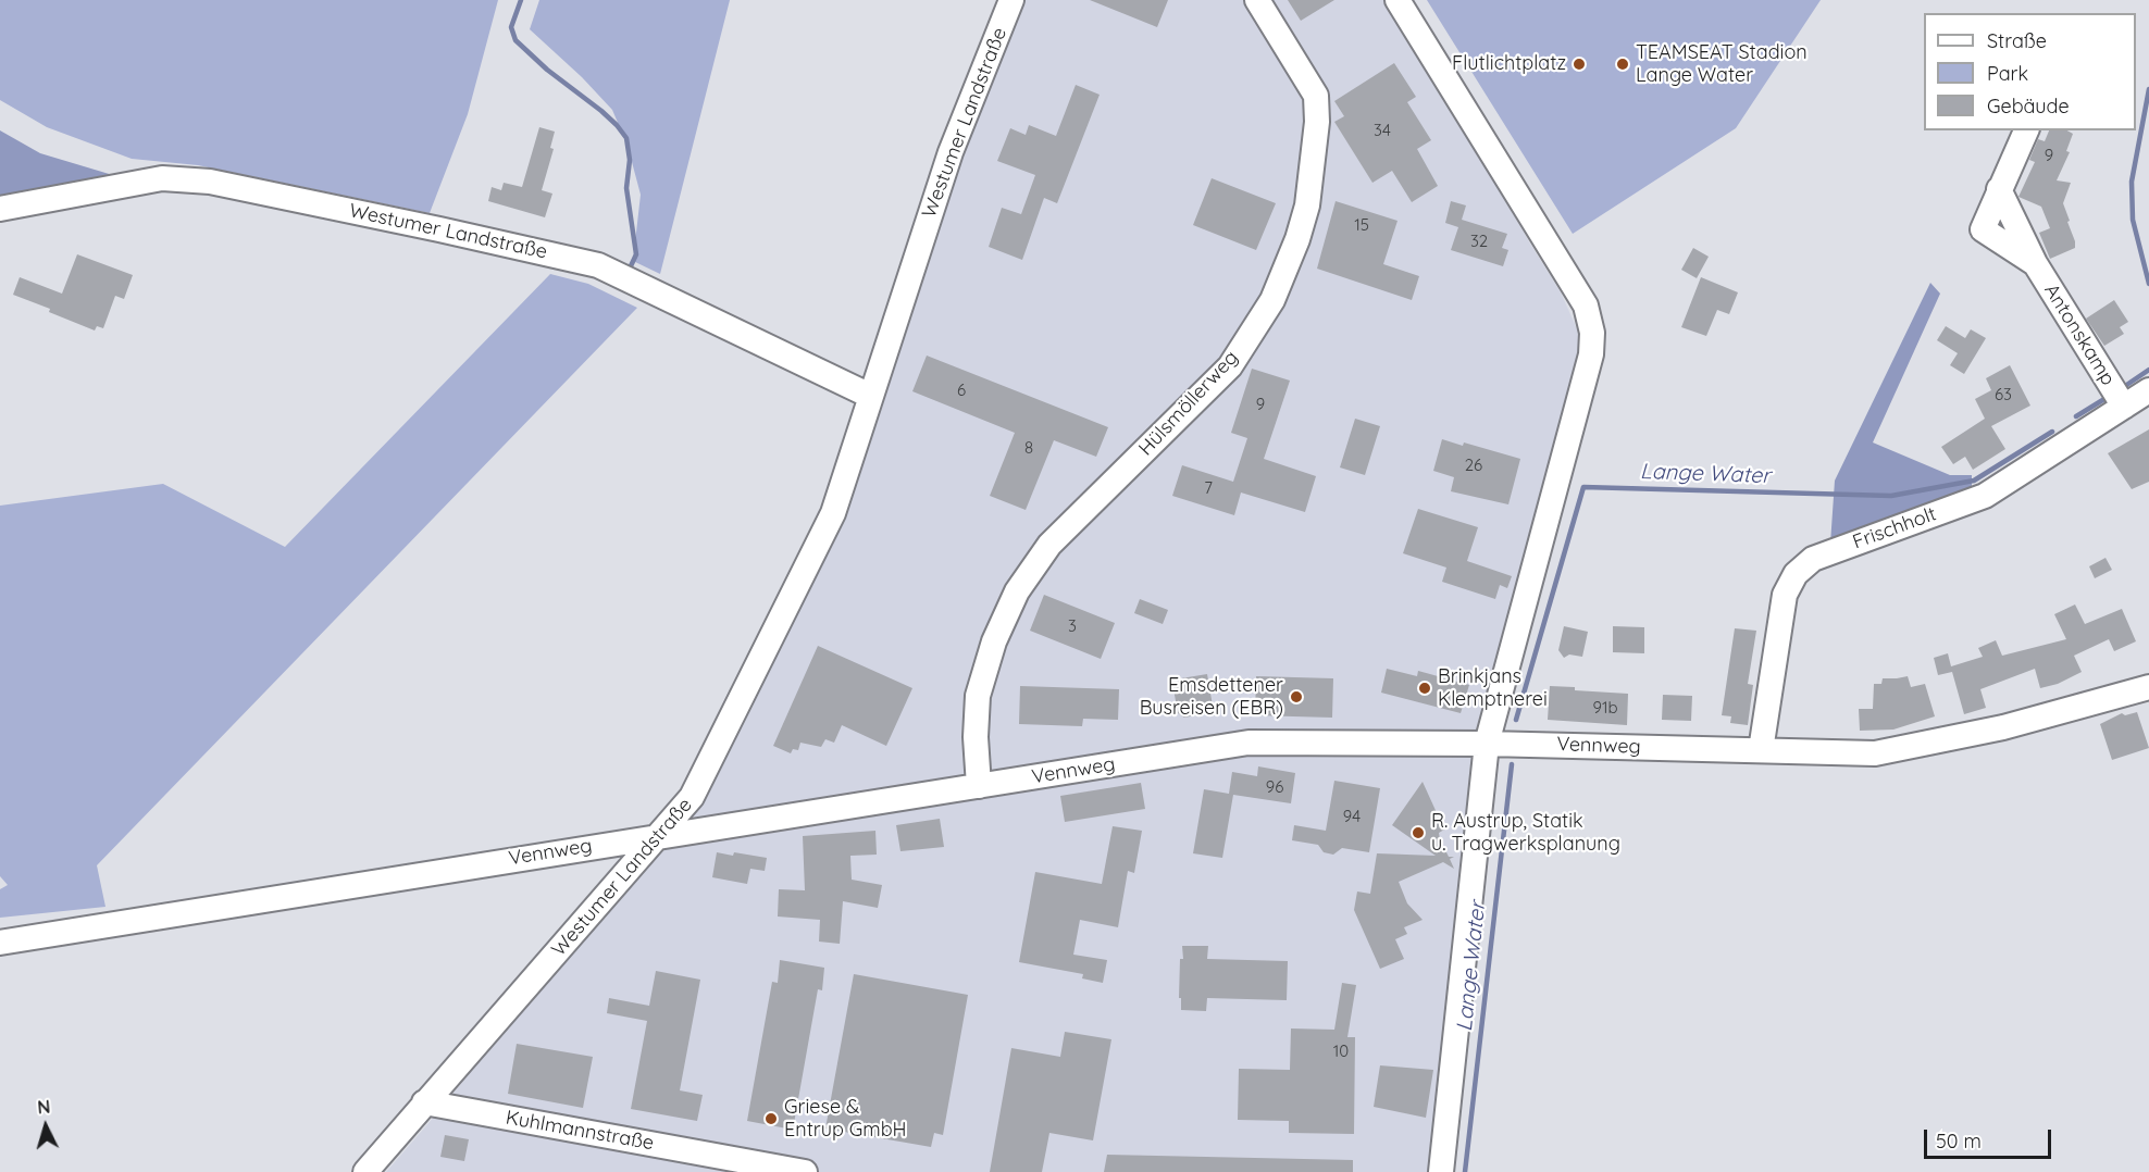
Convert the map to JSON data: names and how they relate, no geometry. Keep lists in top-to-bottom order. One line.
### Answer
{"streets":{"street":["Westumer Landstraße","Antonskamp","Hülsmöllerweg","Frischholt","Vennweg","Kuhlmannstraße"]},"crossings":[["Westumer Landstraße","Vennweg"],["Westumer Landstraße","Kuhlmannstraße"],["Antonskamp","Frischholt"],["Hülsmöllerweg","Vennweg"],["Frischholt","Vennweg"]],"water":["Lange Water"],"places":["Flutlichtplatz","TEAMSEAT Stadion Lange Water","Brinkjans Klemptnerei","Emsdettener Busreisen (EBR)","R. Austrup, Statik u. Tragwerksplanung","Griese & Entrup GmbH"],"house_numbers":["34","9","15","32","6","63","9","8","26","7","3","91b","96","94","10"],"legend":["Straße","Park","Gebäude"],"scale_bar":"50 m","north":"top"}
